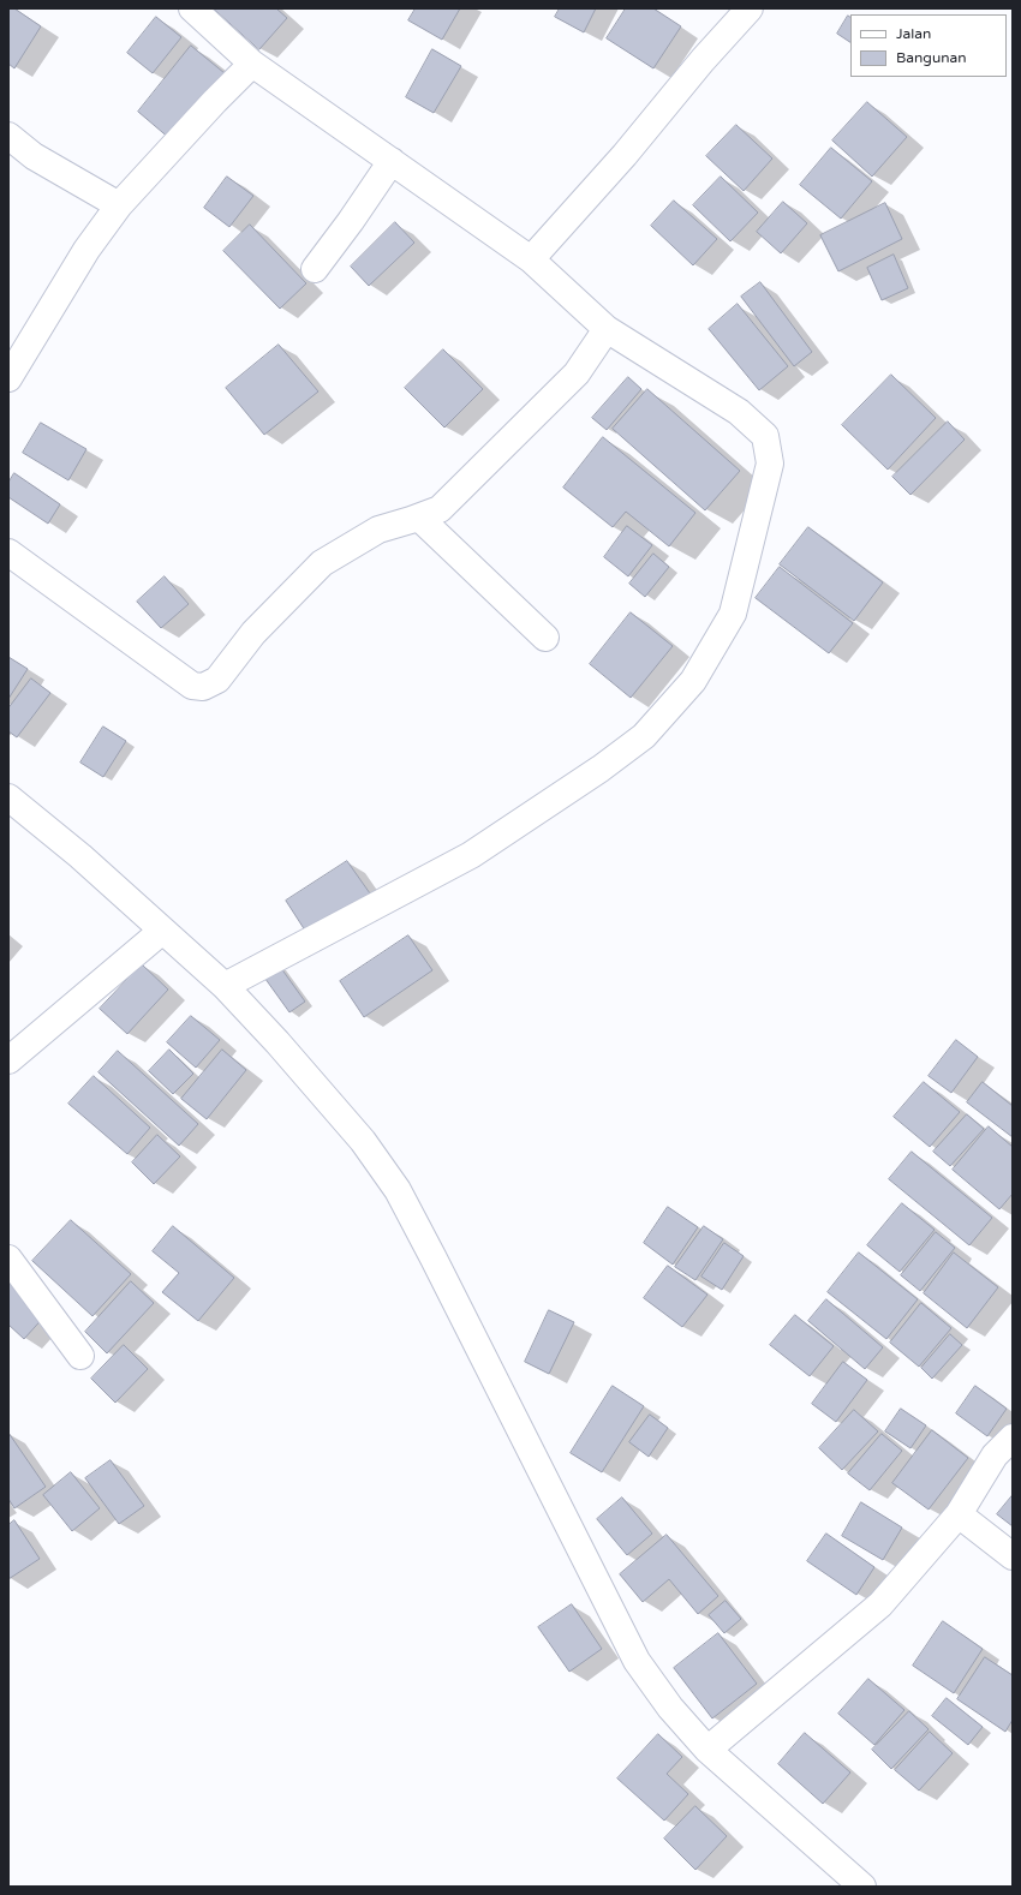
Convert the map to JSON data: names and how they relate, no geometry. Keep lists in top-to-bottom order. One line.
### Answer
{"legend":["Jalan","Bangunan"]}
